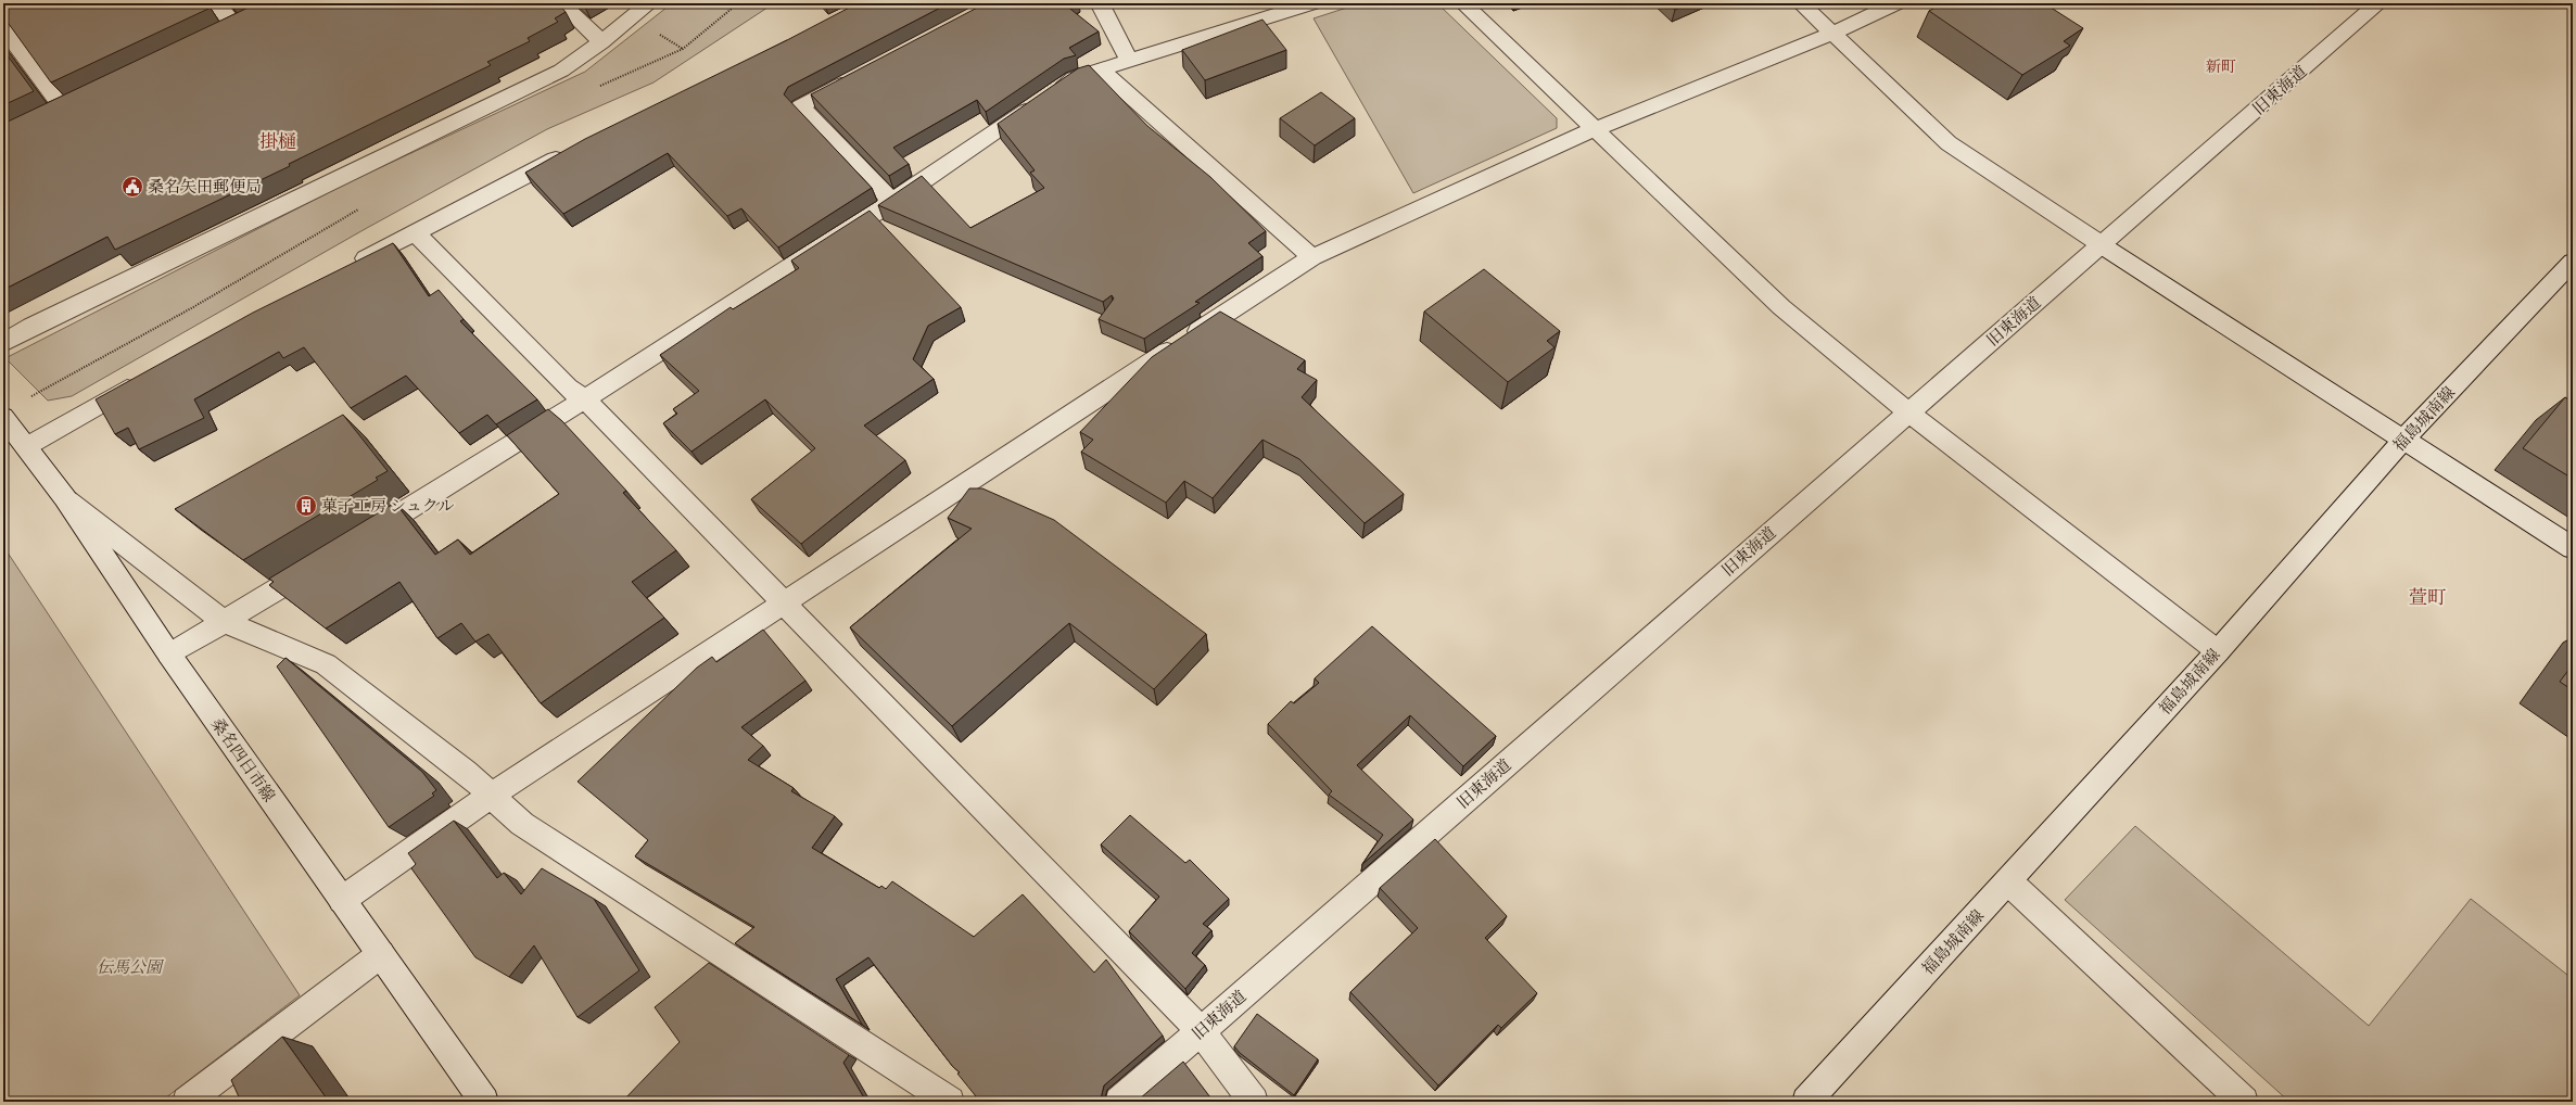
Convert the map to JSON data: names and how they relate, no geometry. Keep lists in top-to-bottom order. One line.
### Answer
{"streets":{"street":["旧東海道","福島城南線","桑名四日市線"]},"districts":["新町","掛樋","萱町"],"parks":["伝馬公園"],"places":{"public building":["桑名矢田郵便局"],"building":["菓子工房 シュクル"]}}
